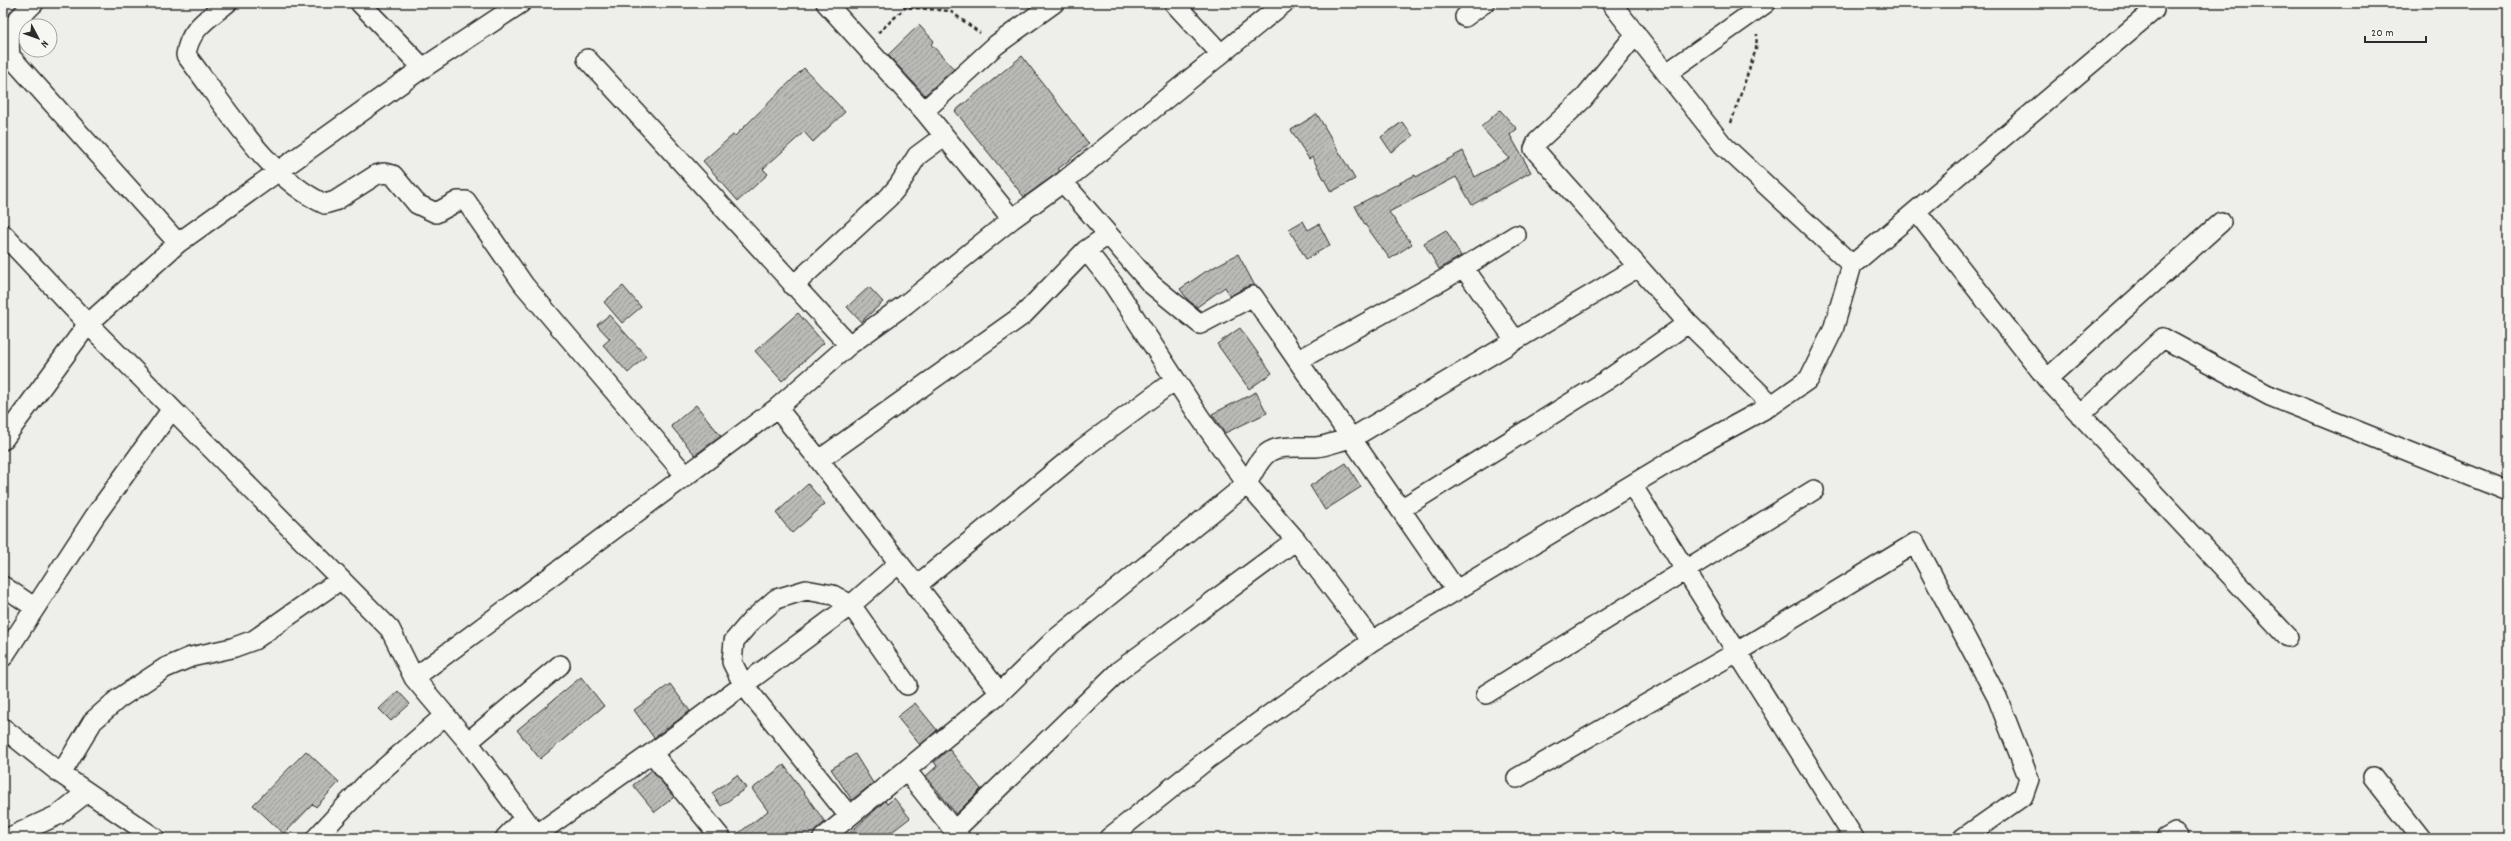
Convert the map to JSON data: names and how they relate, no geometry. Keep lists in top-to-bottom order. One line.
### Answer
{"scale_bar":"20 m","north":"bottom right"}
